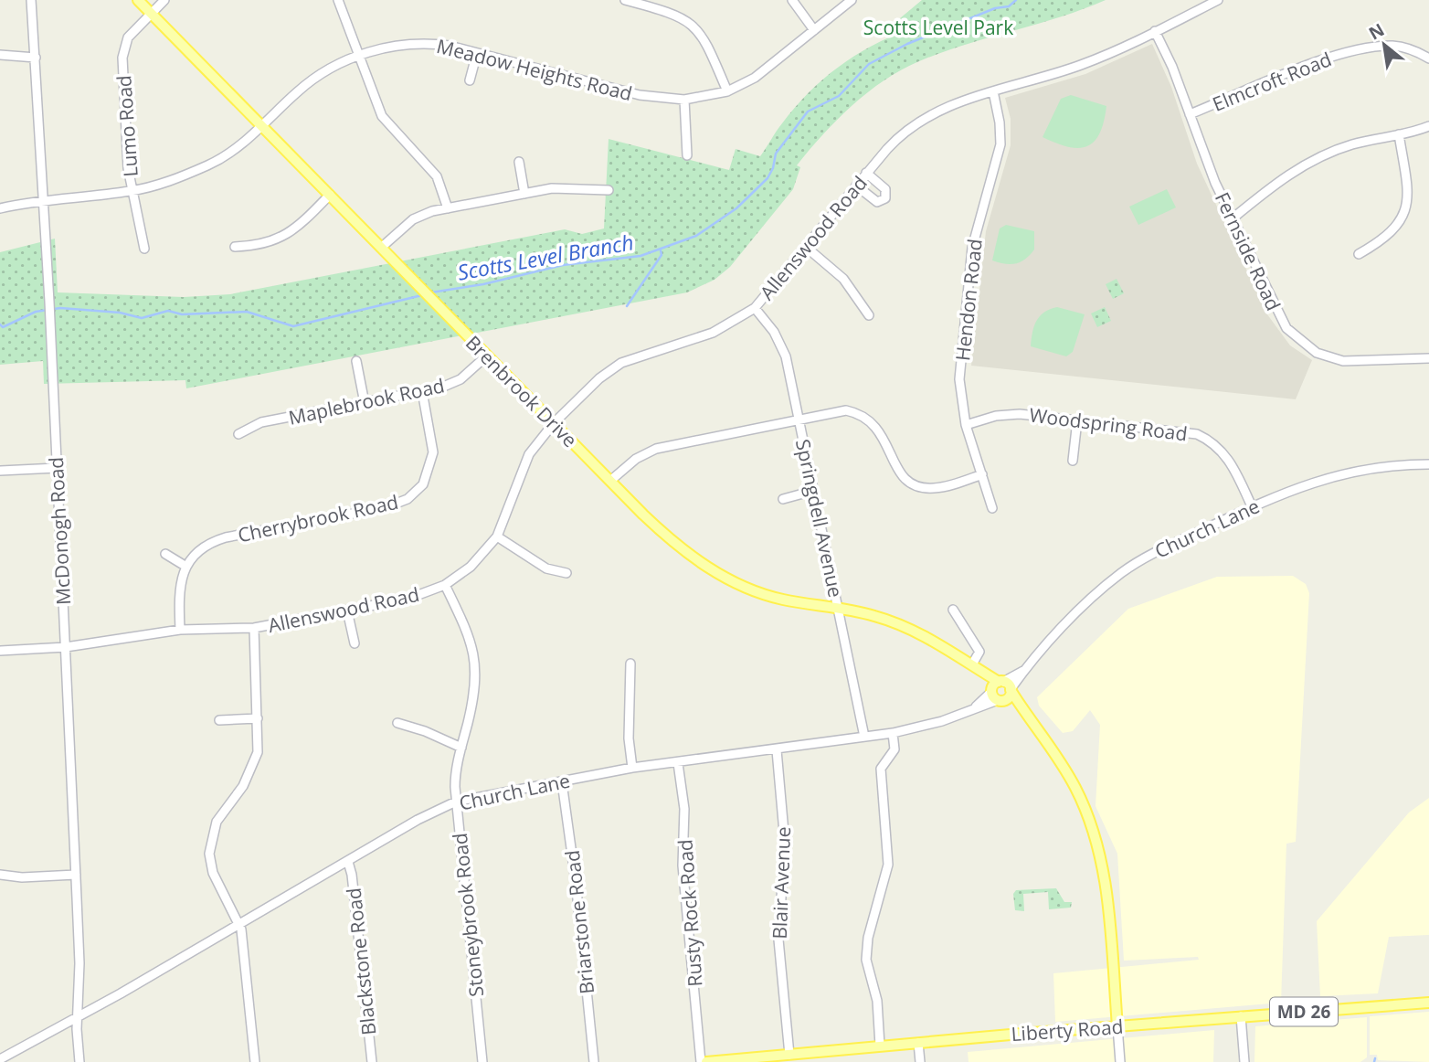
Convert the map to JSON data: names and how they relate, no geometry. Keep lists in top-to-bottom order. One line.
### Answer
{"streets":{"main road":["Brenbrook Drive","MD 26","Liberty Road"],"street":["Meadow Heights Road","Elmcroft Road","Lumo Road","Allenswood Road","Fernside Road","Hendon Road","Maplebrook Road","Woodspring Road","Cherrybrook Road","Springdell Avenue","Church Lane","McDonogh Road","Blair Avenue","Rusty Rock Road","Stoneybrook Road","Briarstone Road","Blackstone Road"]},"crossings":[["Meadow Heights Road","Lumo Road"],["Meadow Heights Road","Brenbrook Drive"],["Meadow Heights Road","McDonogh Road"],["Elmcroft Road","Fernside Road"],["Lumo Road","Brenbrook Drive"],["Allenswood Road","Fernside Road"],["Allenswood Road","Hendon Road"],["Allenswood Road","Brenbrook Drive"],["Allenswood Road","Springdell Avenue"],["Allenswood Road","McDonogh Road"],["Allenswood Road","Stoneybrook Road"],["Hendon Road","Woodspring Road"],["Brenbrook Drive","Maplebrook Road"],["Brenbrook Drive","Springdell Avenue"],["Brenbrook Drive","Church Lane"],["Brenbrook Drive","Liberty Road"],["Maplebrook Road","Cherrybrook Road"],["Woodspring Road","Church Lane"],["Springdell Avenue","Church Lane"],["Church Lane","McDonogh Road"],["Church Lane","Blair Avenue"],["Church Lane","Rusty Rock Road"],["Church Lane","Stoneybrook Road"],["Church Lane","Briarstone Road"],["Church Lane","Blackstone Road"],["Blair Avenue","Liberty Road"]],"water":["Scotts Level Branch"],"parks":["Scotts Level Park"],"north":"top left"}
